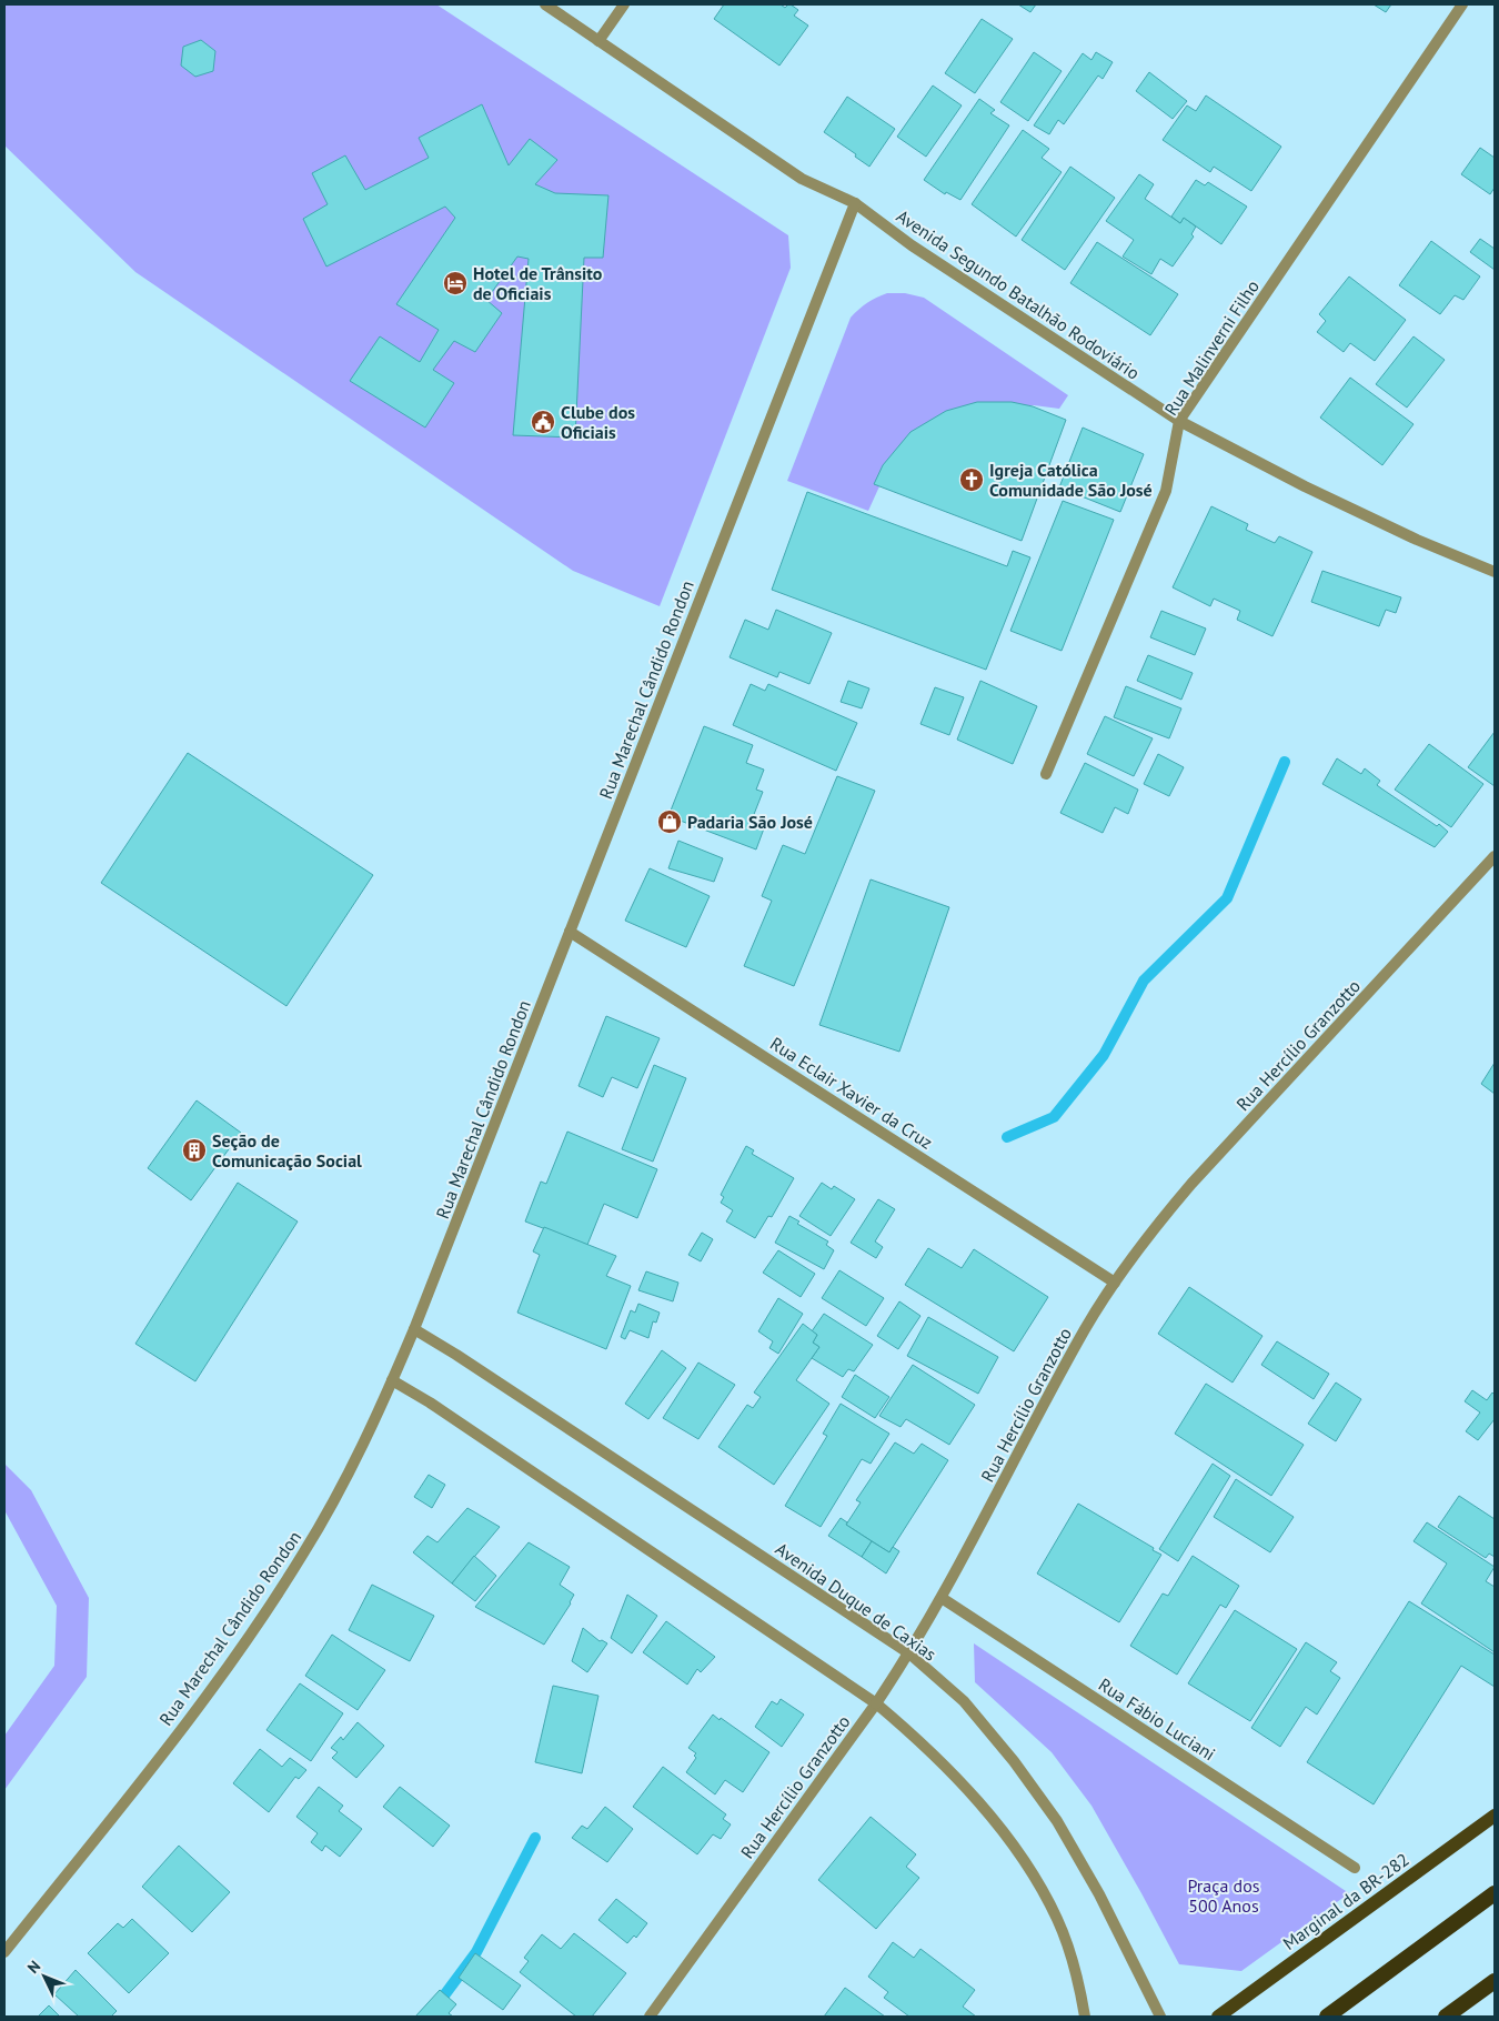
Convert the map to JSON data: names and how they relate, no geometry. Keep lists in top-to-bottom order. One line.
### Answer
{"streets":{"main road":["Marginal da BR-282"],"street":["Avenida Segundo Batalhão Rodoviário","Rua Malinverni Filho","Rua Marechal Cândido Rondon","Rua Hercílio Granzotto","Rua Eclair Xavier da Cruz","Avenida Duque de Caxias","Rua Fábio Luciani"]},"crossings":[["Avenida Segundo Batalhão Rodoviário","Rua Malinverni Filho"],["Avenida Segundo Batalhão Rodoviário","Rua Marechal Cândido Rondon"],["Rua Marechal Cândido Rondon","Rua Eclair Xavier da Cruz"],["Rua Marechal Cândido Rondon","Avenida Duque de Caxias"],["Rua Hercílio Granzotto","Rua Eclair Xavier da Cruz"],["Rua Hercílio Granzotto","Avenida Duque de Caxias"],["Rua Hercílio Granzotto","Rua Fábio Luciani"]],"parks":["Praça dos 500 Anos"],"places":{"hotel":["Hotel de Trânsito de Oficiais"],"public building":["Clube dos Oficiais"],"church":["Igreja Católica Comunidade São José"],"shop":["Padaria São José"],"building":["Seção de Comunicação Social"]},"north":"top left"}
